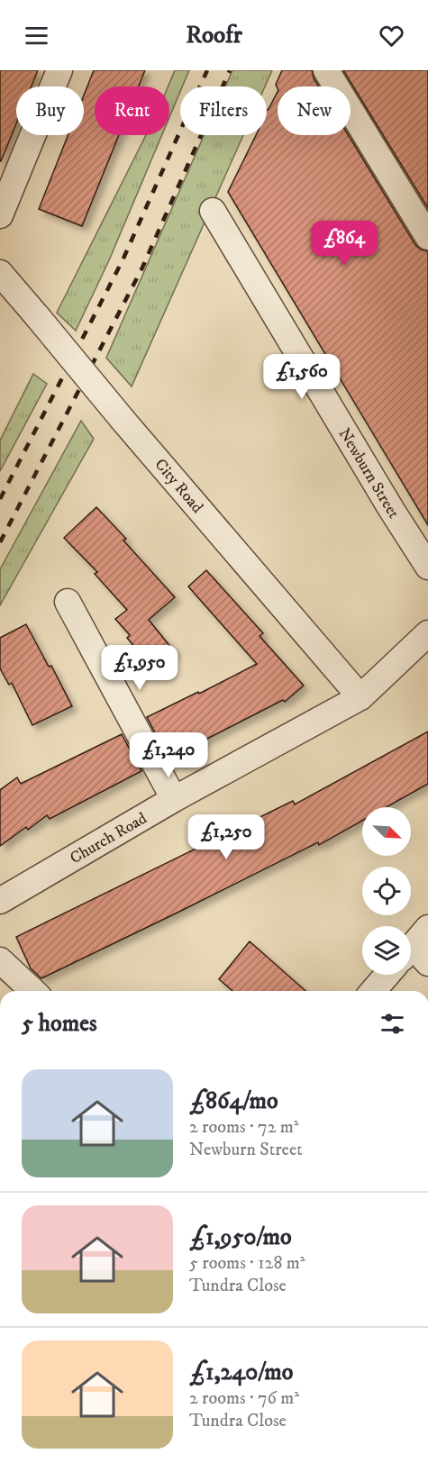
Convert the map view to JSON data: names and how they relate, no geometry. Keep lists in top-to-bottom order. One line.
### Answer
{"streets":{"street":["Newburn Street","City Road","Church Road"]},"crossings":[["City Road","Church Road"]],"north":"bottom right","page":{"header":"Roofr","chip":["Buy","Rent","Filters","New"],"price":["£864","£1,560","£1,950","£1,240","£1,250"],"heading":"5 homes","list":[{"name":"£864/mo","note":"2 rooms · 72 m² · Newburn Street"},{"name":"£1,950/mo","note":"5 rooms · 128 m² · Tundra Close"},{"name":"£1,240/mo","note":"2 rooms · 76 m² · Tundra Close"}]}}
